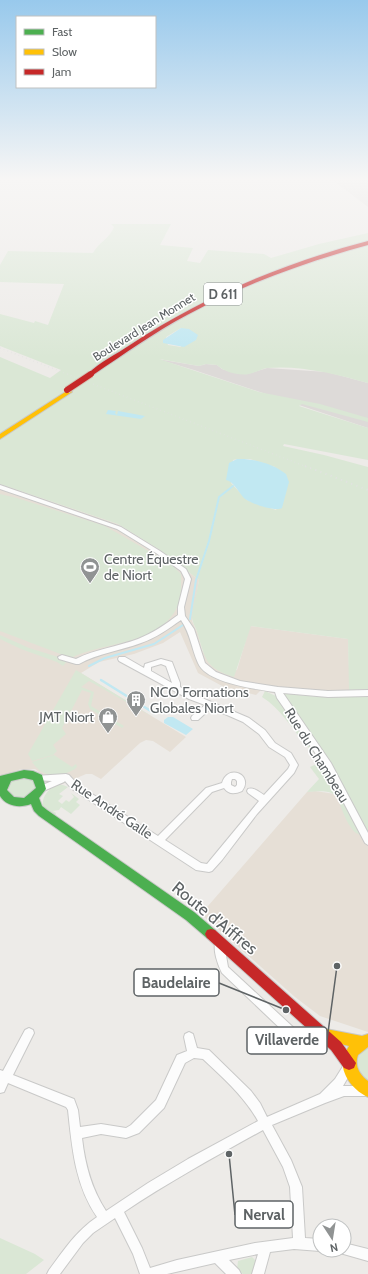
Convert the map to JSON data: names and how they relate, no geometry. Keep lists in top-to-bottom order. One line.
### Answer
{"streets":{"main road":["D 611","Boulevard Jean Monnet","Route d'Aiffres"],"street":["Rue du Chambeau","Rue André Galle"]},"crossings":[["Rue André Galle","Route d'Aiffres"]],"places":{"sports":["Centre Équestre de Niort"],"building":["NCO Formations Globales Niort"],"shop":["JMT Niort"],"other":["Villaverde","Baudelaire","Nerval"]},"legend":["Fast","Slow","Jam"],"north":"bottom"}
